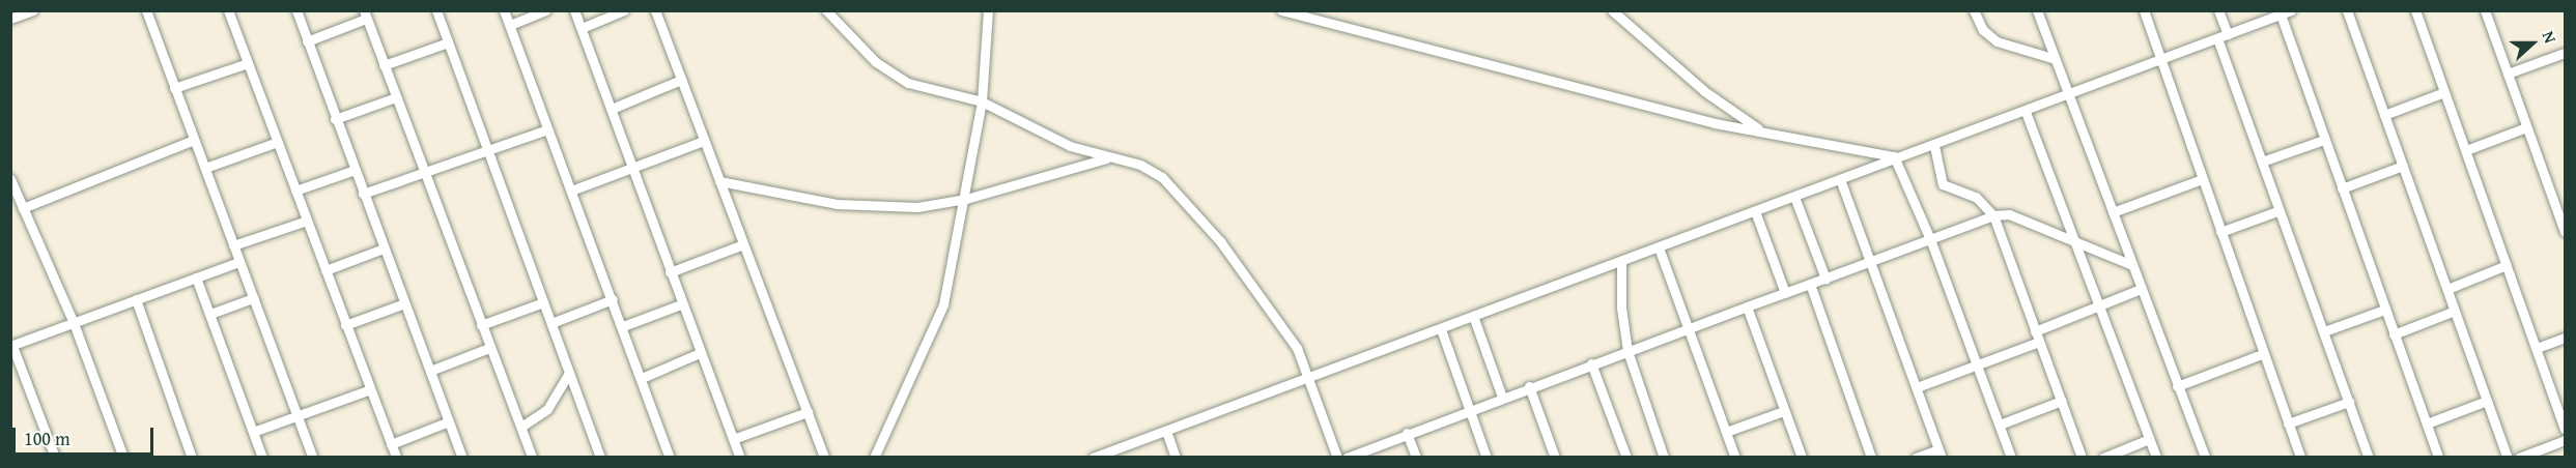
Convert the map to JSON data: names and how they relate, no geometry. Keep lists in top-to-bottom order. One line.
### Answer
{"scale_bar":"100 m","north":"right"}
